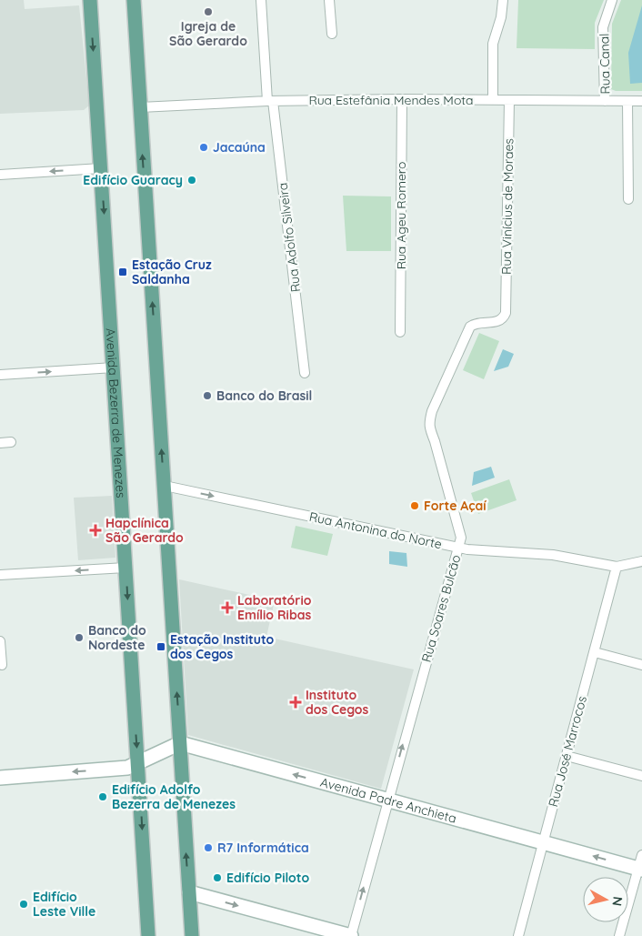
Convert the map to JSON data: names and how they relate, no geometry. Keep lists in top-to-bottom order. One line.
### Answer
{"streets":{"main road":["Avenida Bezerra de Menezes"],"street":["Rua Canal","Rua Estefânia Mendes Mota","Rua Vinícius de Moraes","Rua Ageu Romero","Rua Adolfo Silveira","Rua Antonina do Norte","Rua Soares Bulcão","Rua José Marrocos","Avenida Padre Anchieta"]},"crossings":[["Rua Canal","Rua Estefânia Mendes Mota"],["Rua Estefânia Mendes Mota","Rua Vinícius de Moraes"],["Rua Estefânia Mendes Mota","Rua Ageu Romero"],["Rua Estefânia Mendes Mota","Rua Adolfo Silveira"],["Rua Vinícius de Moraes","Rua Soares Bulcão"],["Rua Antonina do Norte","Rua Soares Bulcão"],["Rua Antonina do Norte","Rua José Marrocos"],["Rua Soares Bulcão","Avenida Padre Anchieta"],["Rua José Marrocos","Avenida Padre Anchieta"]],"one_way":["Rua Antonina do Norte","Rua Soares Bulcão","Avenida Padre Anchieta"],"places":{"other":["Igreja de São Gerardo","Jacaúna","Edifício Guaracy","Banco do Brasil","Forte Açaí","Banco do Nordeste","Edifício Adolfo Bezerra de Menezes","R7 Informática","Edifício Piloto","Edifício Leste Ville"],"transit":["Estação Cruz Saldanha","Estação Instituto dos Cegos"],"health":["Hapclínica São Gerardo","Laboratório Emílio Ribas","Instituto dos Cegos"]},"north":"right"}
